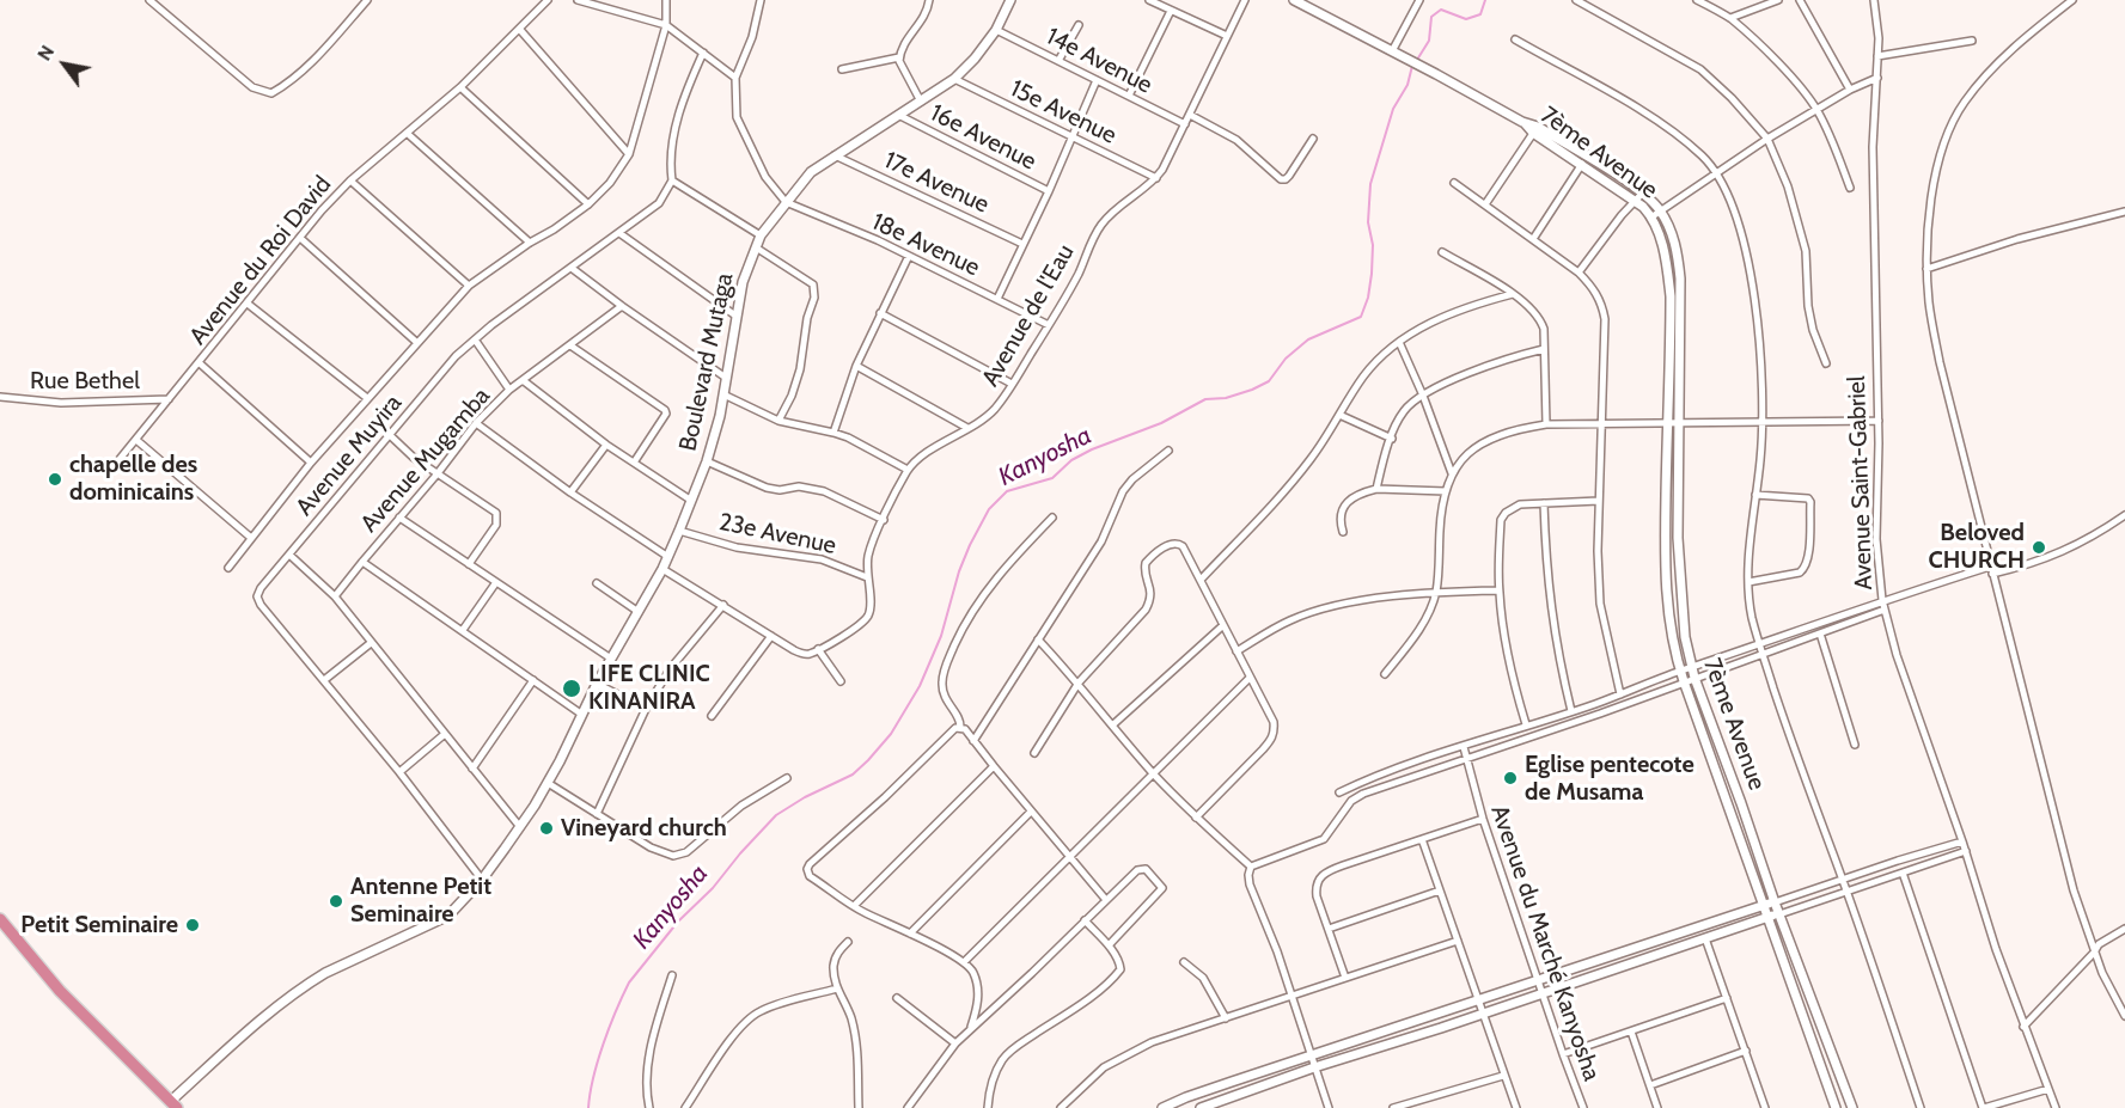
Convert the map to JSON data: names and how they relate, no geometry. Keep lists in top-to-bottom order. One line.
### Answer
{"streets":{"street":["14e Avenue","15e Avenue","16e Avenue","7ème Avenue","17e Avenue","18e Avenue","Avenue du Roi David","Avenue de l'Eau","Boulevard Mutaga","Rue Bethel","Avenue Muyira","Avenue Mugamba","Avenue Saint-Gabriel","23e Avenue","Avenue du Marché Kanyosha"]},"crossings":[["14e Avenue","Avenue de l'Eau"],["14e Avenue","Boulevard Mutaga"],["15e Avenue","Avenue de l'Eau"],["15e Avenue","Boulevard Mutaga"],["16e Avenue","Boulevard Mutaga"],["17e Avenue","Boulevard Mutaga"],["18e Avenue","Avenue de l'Eau"],["18e Avenue","Boulevard Mutaga"],["Avenue du Roi David","Rue Bethel"],["Avenue de l'Eau","23e Avenue"],["Boulevard Mutaga","Avenue Muyira"],["Boulevard Mutaga","23e Avenue"]],"water":["Kanyosha"],"places":["chapelle des dominicains","Beloved CHURCH","LIFE CLINIC KINANIRA","Eglise pentecote de Musama","Vineyard church","Antenne Petit Seminaire","Petit Seminaire"],"north":"top left"}
